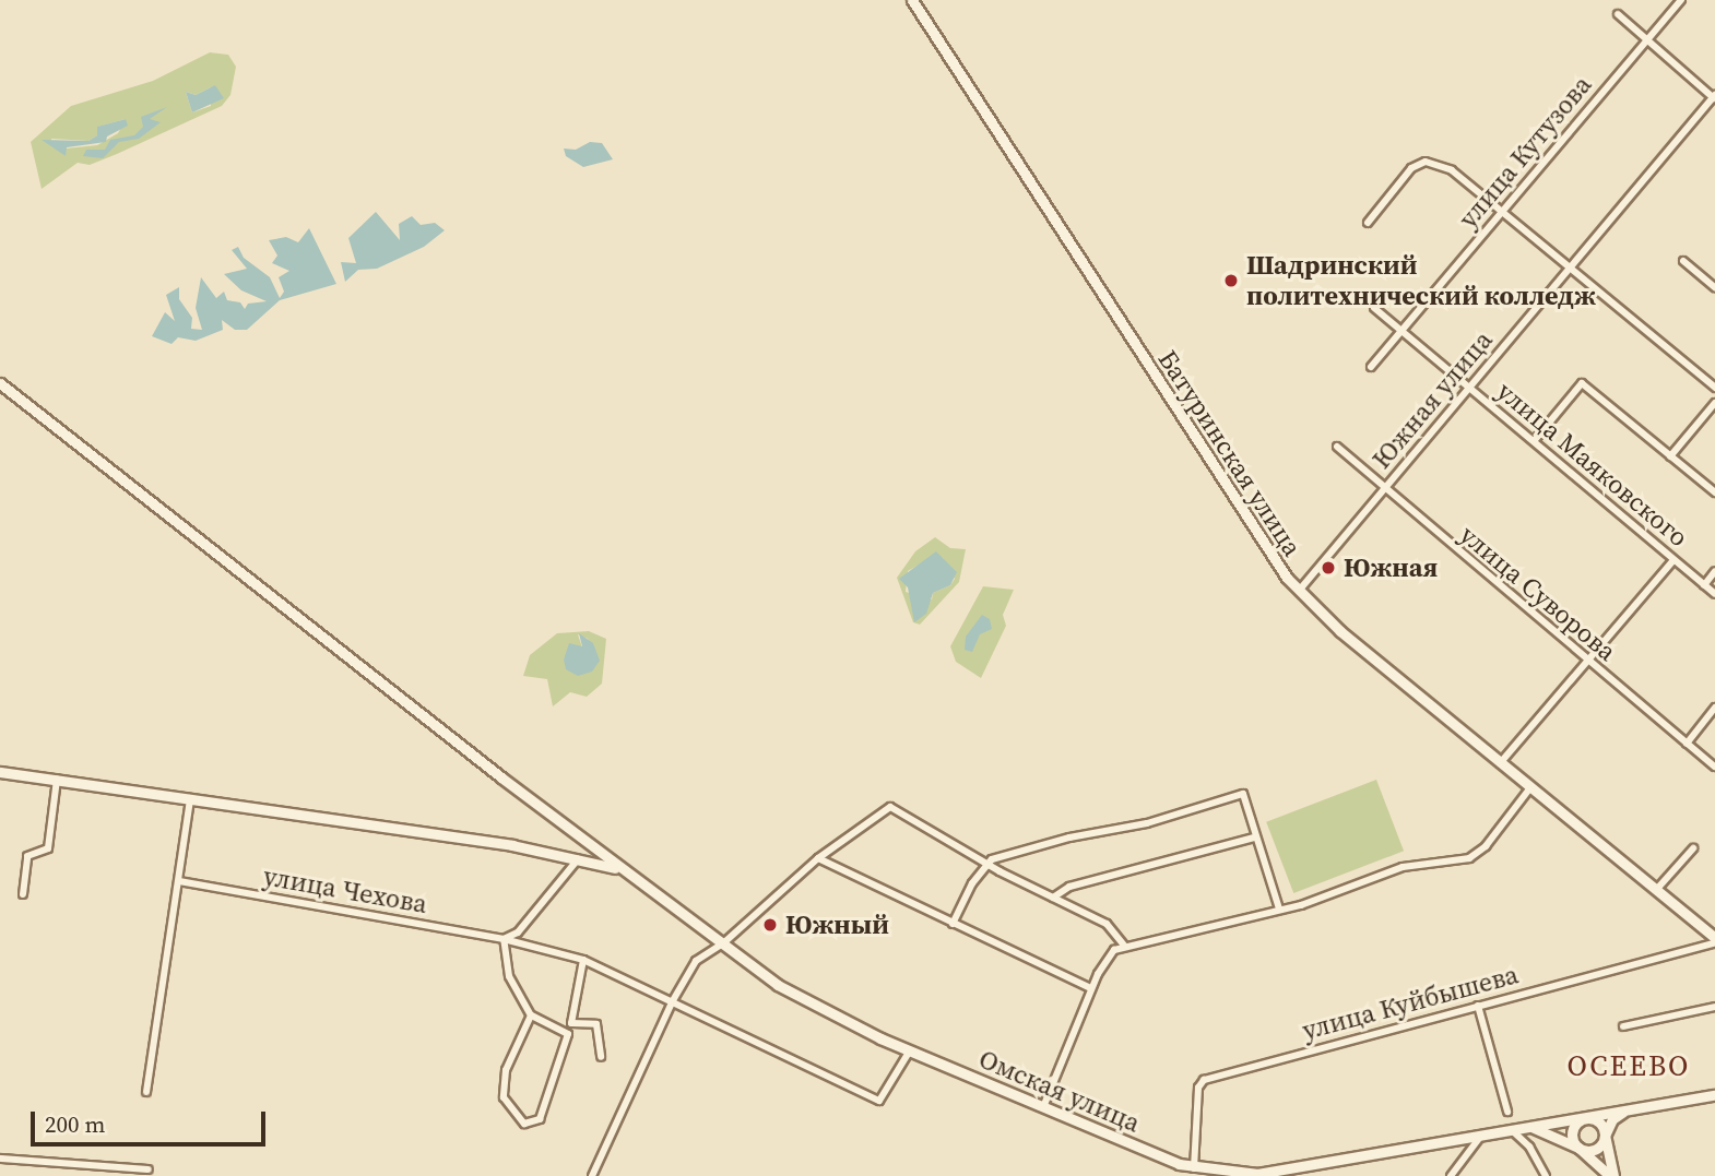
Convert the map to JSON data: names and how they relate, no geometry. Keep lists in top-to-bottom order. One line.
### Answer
{"streets":{"street":["улица Кутузова","Южная улица","Батуринская улица","улица Маяковского","улица Суворова","улица Чехова","улица Куйбышева","Омская улица"]},"crossings":[["улица Кутузова","улица Маяковского"],["Южная улица","Батуринская улица"],["Южная улица","улица Маяковского"],["Южная улица","улица Суворова"],["Батуринская улица","улица Куйбышева"],["улица Чехова","Омская улица"],["улица Куйбышева","Омская улица"]],"districts":["ОСЕЕВО"],"places":["Шадринский политехнический колледж","Южная","Южный"],"scale_bar":"200 m"}
